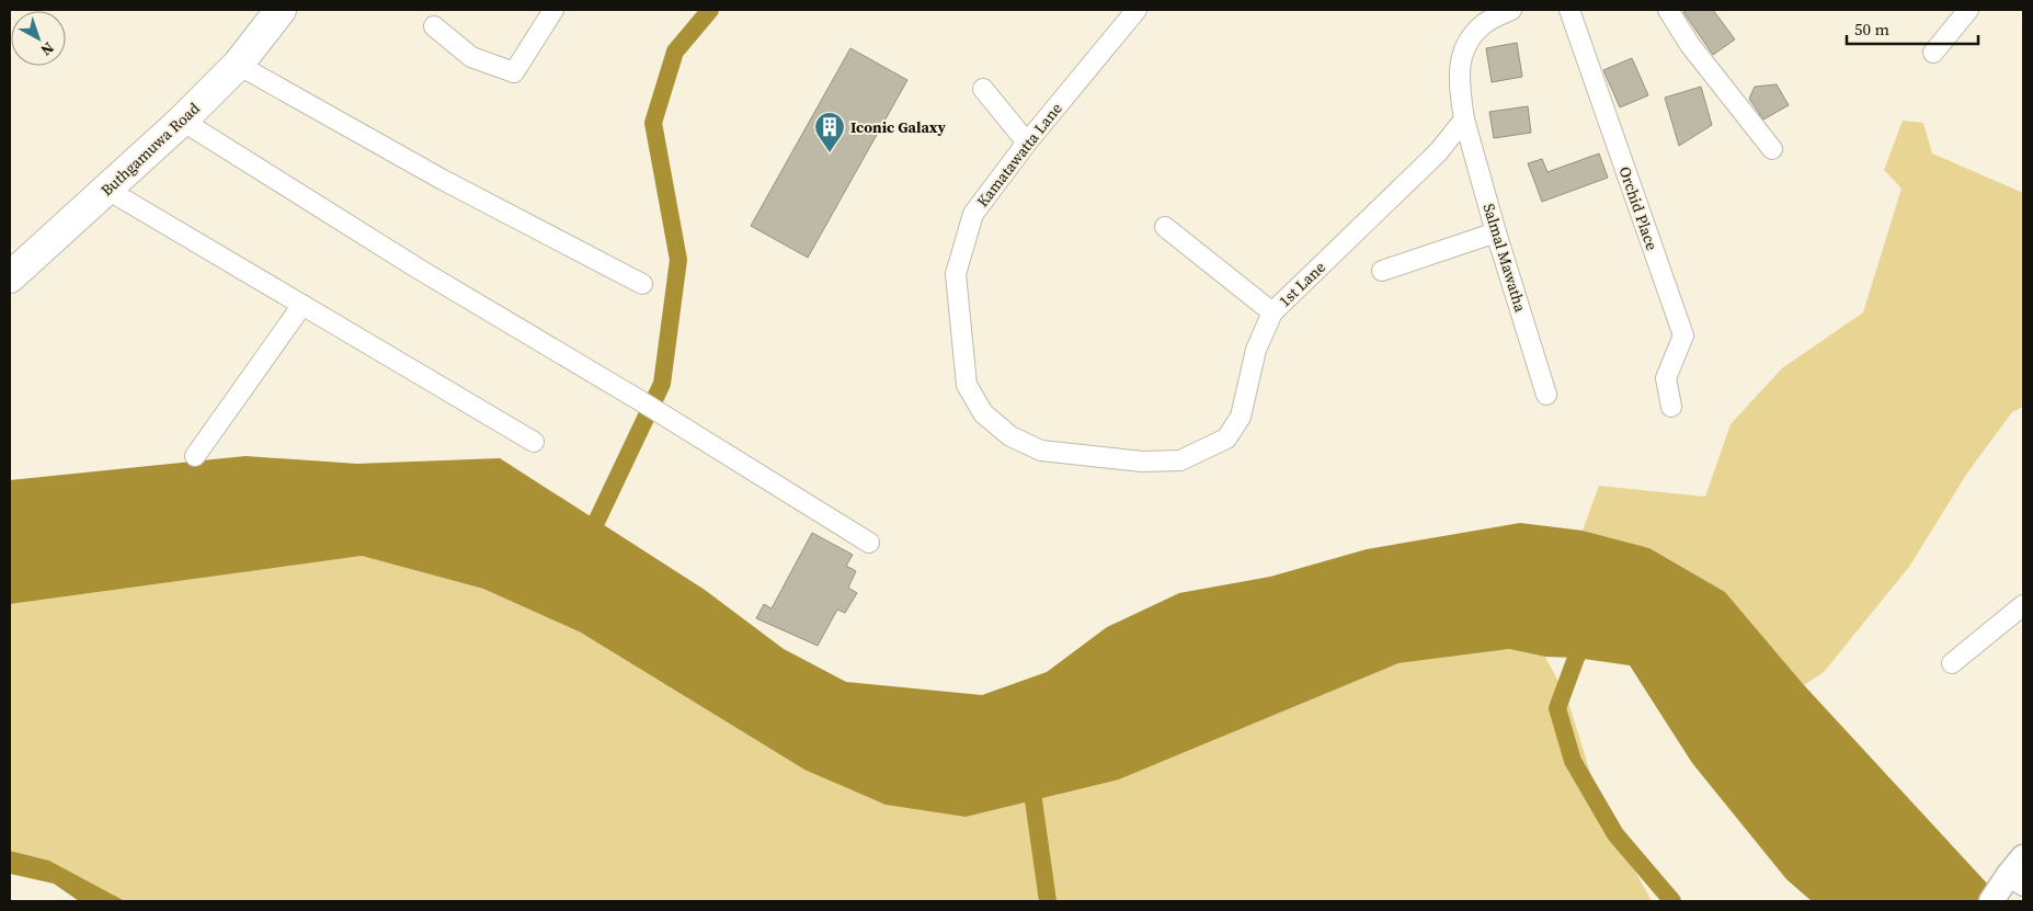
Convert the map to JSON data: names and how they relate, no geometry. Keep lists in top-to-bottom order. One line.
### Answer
{"streets":{"main road":["Buthgamuwa Road"],"street":["Kamatawatta Lane","Orchid Place","Salmal Mawatha","1st Lane"]},"crossings":[["Kamatawatta Lane","1st Lane"],["Salmal Mawatha","1st Lane"]],"places":{"building":["Iconic Galaxy"]},"scale_bar":"50 m","north":"bottom right"}
